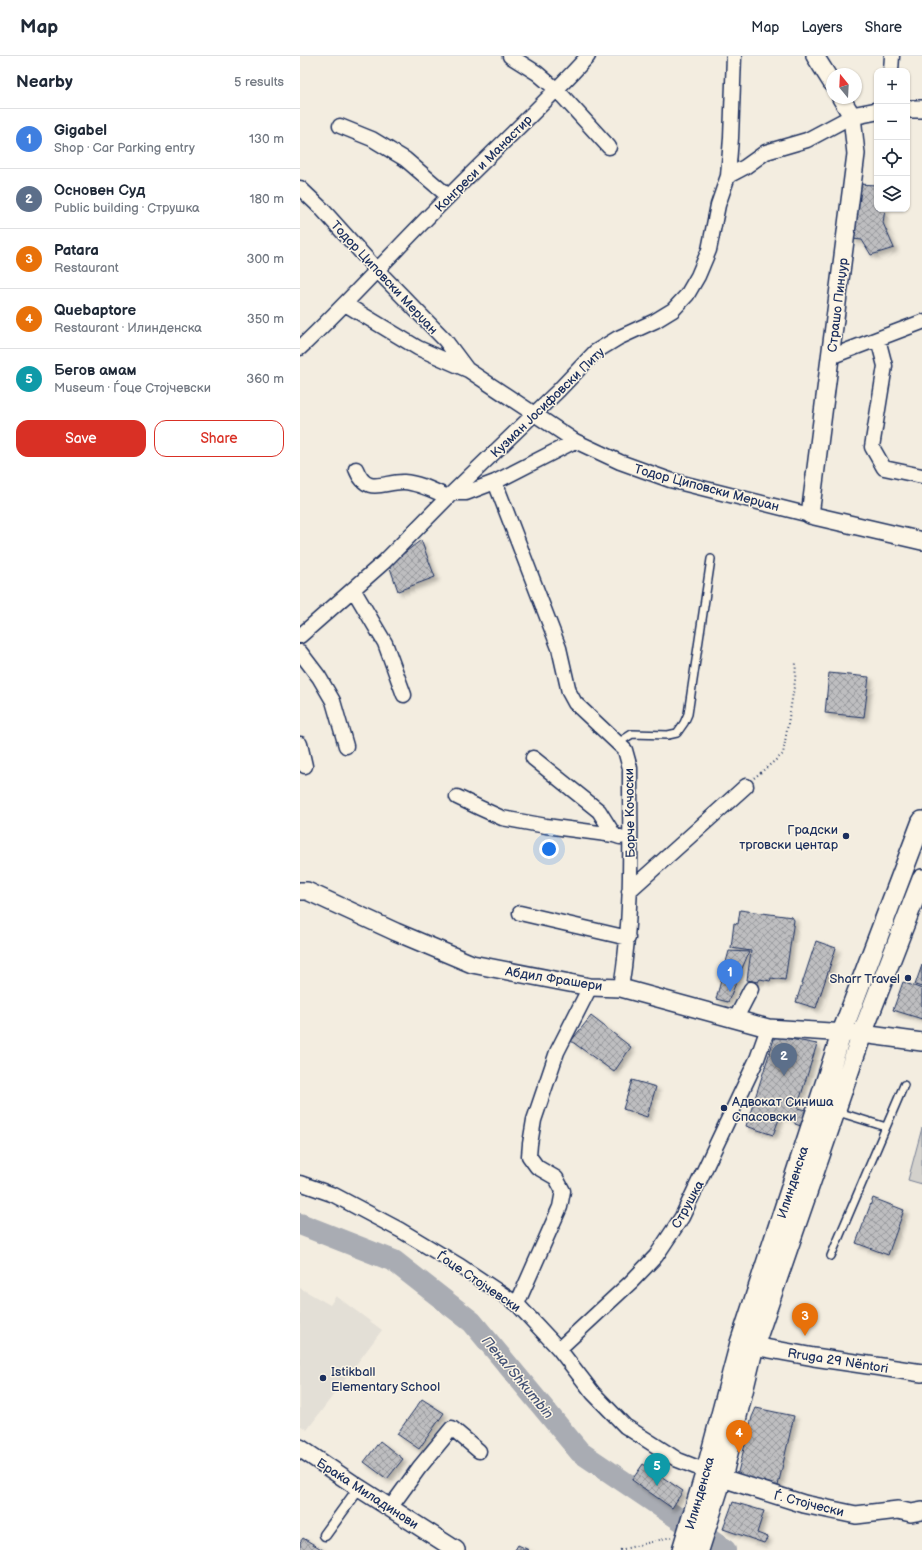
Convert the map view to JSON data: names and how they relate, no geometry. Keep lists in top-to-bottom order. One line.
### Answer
{"streets":{"main road":["Илинденска"],"street":["Конгреси и Манастир","Тодор Циповски Мерџан","Страшо Пинџур","Кузман Јосифовски Питу","Борче Кочоски","Абдил Фрашери","Струшка","Ѓоце Стојчевски","Rruga 29 Nëntori","Браќа Миладинови","Ѓ. Стојчески"]},"crossings":[["Конгреси и Манастир","Тодор Циповски Мерџан"],["Тодор Циповски Мерџан","Страшо Пинџур"],["Тодор Циповски Мерџан","Кузман Јосифовски Питу"],["Борче Кочоски","Абдил Фрашери"],["Абдил Фрашери","Илинденска"],["Абдил Фрашери","Струшка"],["Илинденска","Ѓоце Стојчевски"],["Илинденска","Rruga 29 Nëntori"],["Илинденска","Ѓ. Стојчески"],["Струшка","Ѓоце Стојчевски"],["Ѓоце Стојчевски","Ѓ. Стојчески"]],"water":["Пена/Shkumbin"],"places":["Градски трговски центар","Sharr Travel","Адвокат Синиша Спасовски","Istikball Elementary School"],"north":"top","page":{"header":"Map","nav":["Map","Layers","Share"],"heading":["Nearby","5 results"],"map_buttons":["+","−"],"list":[{"mark":"1","name":"Gigabel","note":"Shop · Car Parking entry","value":"130 m"},{"mark":"2","name":"Основен Суд","note":"Public building · Струшка","value":"180 m"},{"mark":"3","name":"Patara","note":"Restaurant","value":"300 m"},{"mark":"4","name":"Quebaptore","note":"Restaurant · Илинденска","value":"350 m"},{"mark":"5","name":"Бегов амам","note":"Museum · Ѓоце Стојчевски","value":"360 m"}],"buttons":["Save","Share"],"pins":["1","2","3","4","5"]}}
